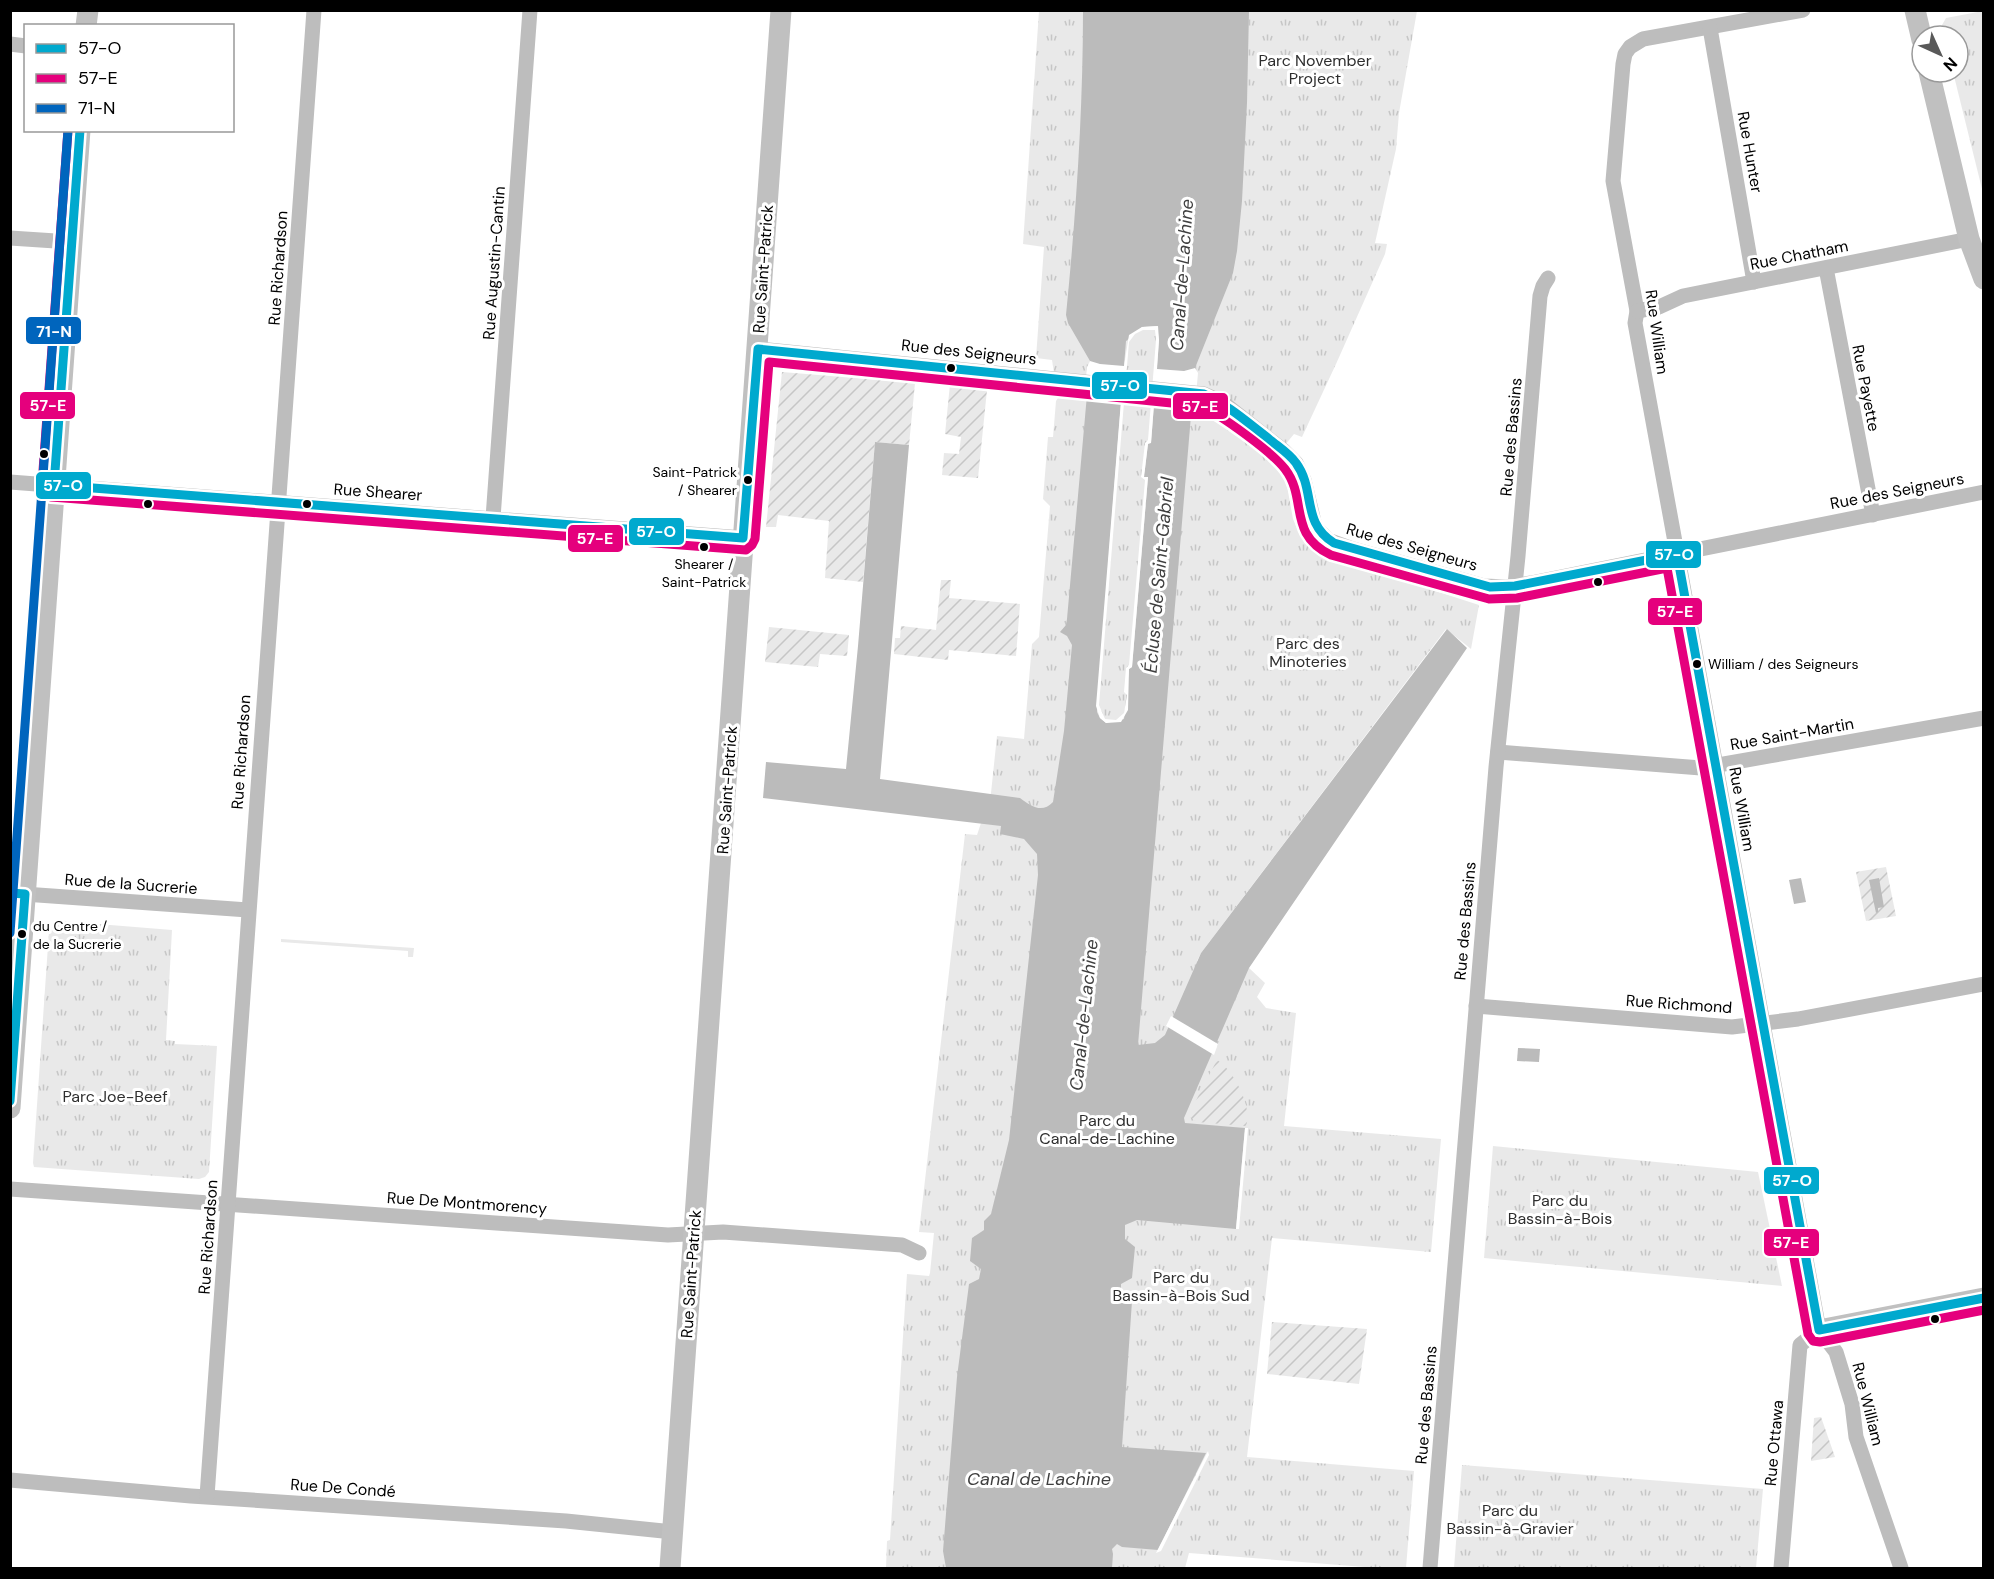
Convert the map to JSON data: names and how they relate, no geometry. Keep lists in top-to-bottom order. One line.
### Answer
{"streets":{"main road":["Rue Saint-Patrick"],"street":["Rue Hunter","Rue Chatham","Rue Augustin-Cantin","Rue Richardson","Rue William","Rue des Seigneurs","Rue Payette","Rue des Bassins","Rue Shearer","Rue Saint-Martin","Rue de la Sucrerie","Rue Richmond","Rue De Montmorency","Rue Ottawa","Rue De Condé"]},"crossings":[["Rue Hunter","Rue Chatham"],["Rue Hunter","Rue William"],["Rue Chatham","Rue William"],["Rue Chatham","Rue Payette"],["Rue Augustin-Cantin","Rue Shearer"],["Rue Richardson","Rue Shearer"],["Rue Richardson","Rue de la Sucrerie"],["Rue Richardson","Rue De Montmorency"],["Rue Richardson","Rue De Condé"],["Rue Saint-Patrick","Rue des Seigneurs"],["Rue Saint-Patrick","Rue Shearer"],["Rue Saint-Patrick","Rue De Montmorency"],["Rue Saint-Patrick","Rue De Condé"],["Rue William","Rue des Seigneurs"],["Rue William","Rue Saint-Martin"],["Rue William","Rue Richmond"],["Rue William","Rue Ottawa"],["Rue des Seigneurs","Rue Payette"],["Rue des Seigneurs","Rue des Bassins"],["Rue des Bassins","Rue Saint-Martin"],["Rue des Bassins","Rue Richmond"]],"water":["Canal-de-Lachine","Écluse de Saint-Gabriel","Canal de Lachine"],"parks":["Parc November Project","Parc des Minoteries","Parc Joe-Beef","Parc du Canal-de-Lachine","Parc du Bassin-à-Bois","Parc du Bassin-à-Bois Sud","Parc du Bassin-à-Gravier"],"places":["Saint-Patrick / Shearer","Shearer / Saint-Patrick","William / des Seigneurs","du Centre / de la Sucrerie"],"lines":["transit line 57-O","transit line 57-E","transit line 71-N"],"legend":["57-O","57-E","71-N"],"north":"bottom right"}
